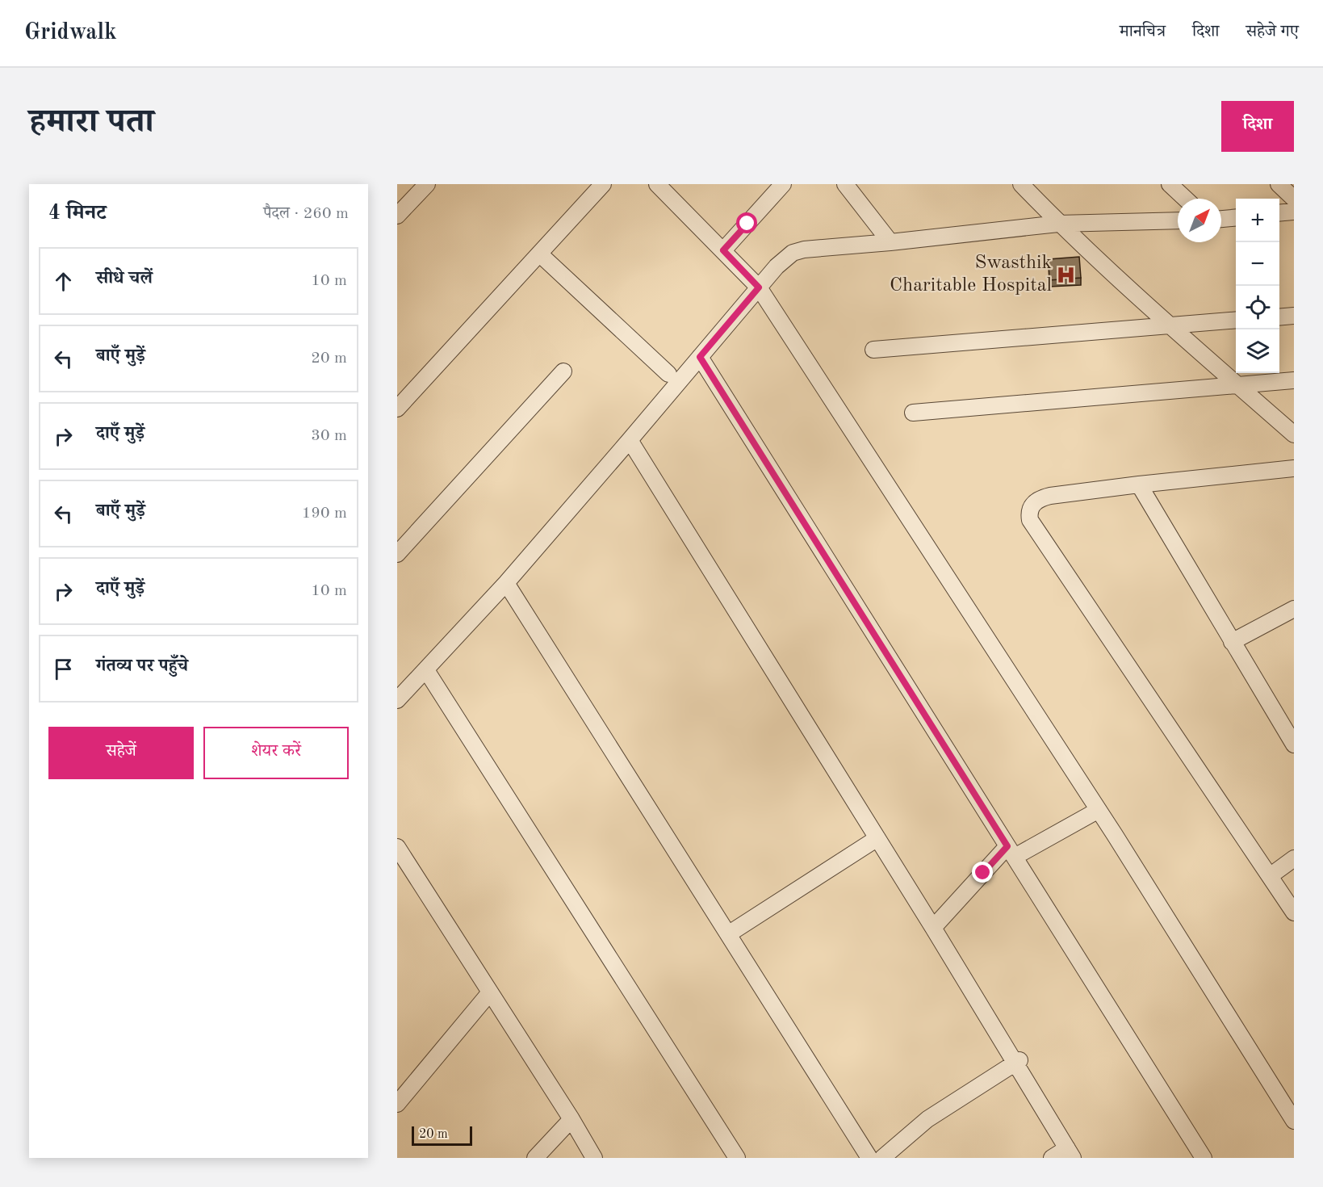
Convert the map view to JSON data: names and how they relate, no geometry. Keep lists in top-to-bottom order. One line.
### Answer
{"places":{"hospital":["Swasthik Charitable Hospital"]},"scale_bar":"20 m","north":"top right","page":{"header":"Gridwalk","nav":["मानचित्र","दिशा","सहेजे गए"],"title":"हमारा पता","buttons":["दिशा",["सहेजें","शेयर करें"]],"heading":["4 मिनट","पैदल · 260 m"],"map_buttons":["+","−"],"list":[["सीधे चलें","10 m"],["बाएँ मुड़ें","20 m"],["दाएँ मुड़ें","30 m"],["बाएँ मुड़ें","190 m"],["दाएँ मुड़ें","10 m"],"गंतव्य पर पहुँचे"],"scale":"20 m"}}
